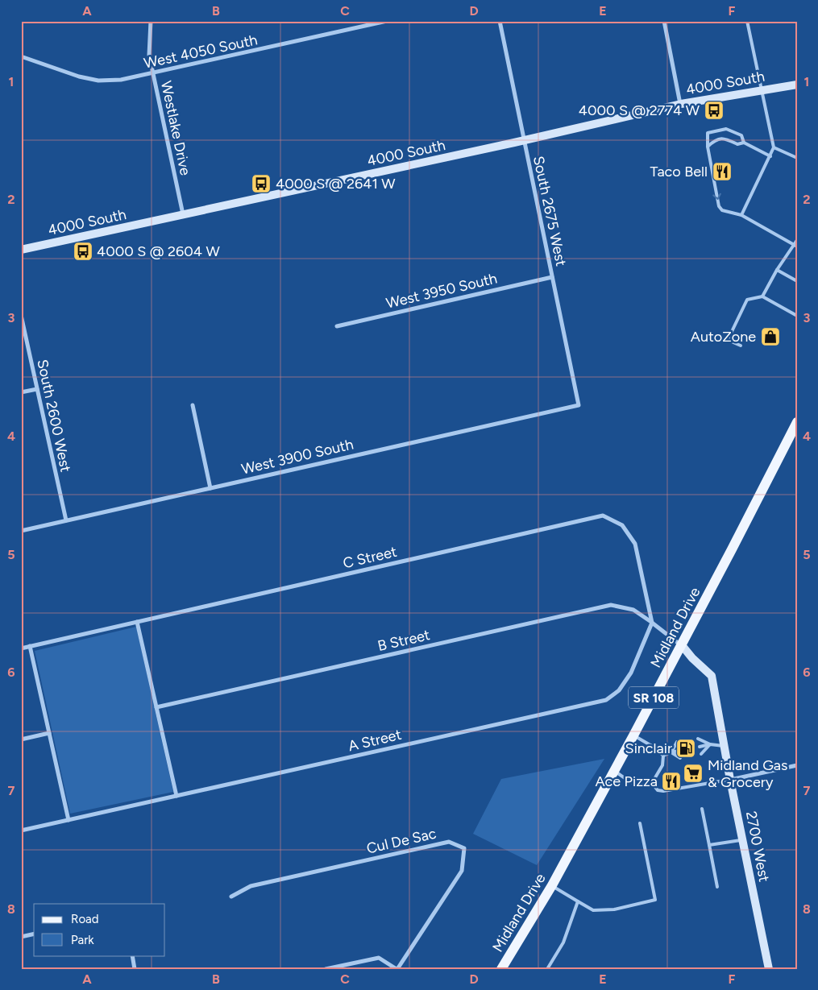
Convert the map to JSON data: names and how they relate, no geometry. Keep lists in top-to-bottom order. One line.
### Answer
{"streets":{"main road":["Midland Drive","SR 108"],"street":["West 4050 South","4000 South","Westlake Drive","South 2675 West","West 3950 South","South 2600 West","West 3900 South","C Street","B Street","A Street","Cul De Sac","2700 West"]},"crossings":[["West 4050 South","Westlake Drive"],["4000 South","Westlake Drive"],["4000 South","South 2675 West"],["South 2675 West","West 3950 South"],["South 2675 West","West 3900 South"],["South 2600 West","West 3900 South"],["C Street","B Street"],["C Street","A Street"],["Midland Drive","2700 West"],["B Street","A Street"]],"places":{"bus stop":["4000 S @ 2774 W","4000 S @ 2641 W","4000 S @ 2604 W"],"restaurant":["Taco Bell","Ace Pizza"],"shop":["AutoZone"],"fuel station":["Sinclair"],"supermarket":["Midland Gas & Grocery"]},"legend":["Road","Park"],"grid":{"columns":["A","B","C","D","E","F"],"rows":["1","2","3","4","5","6","7","8"]}}
